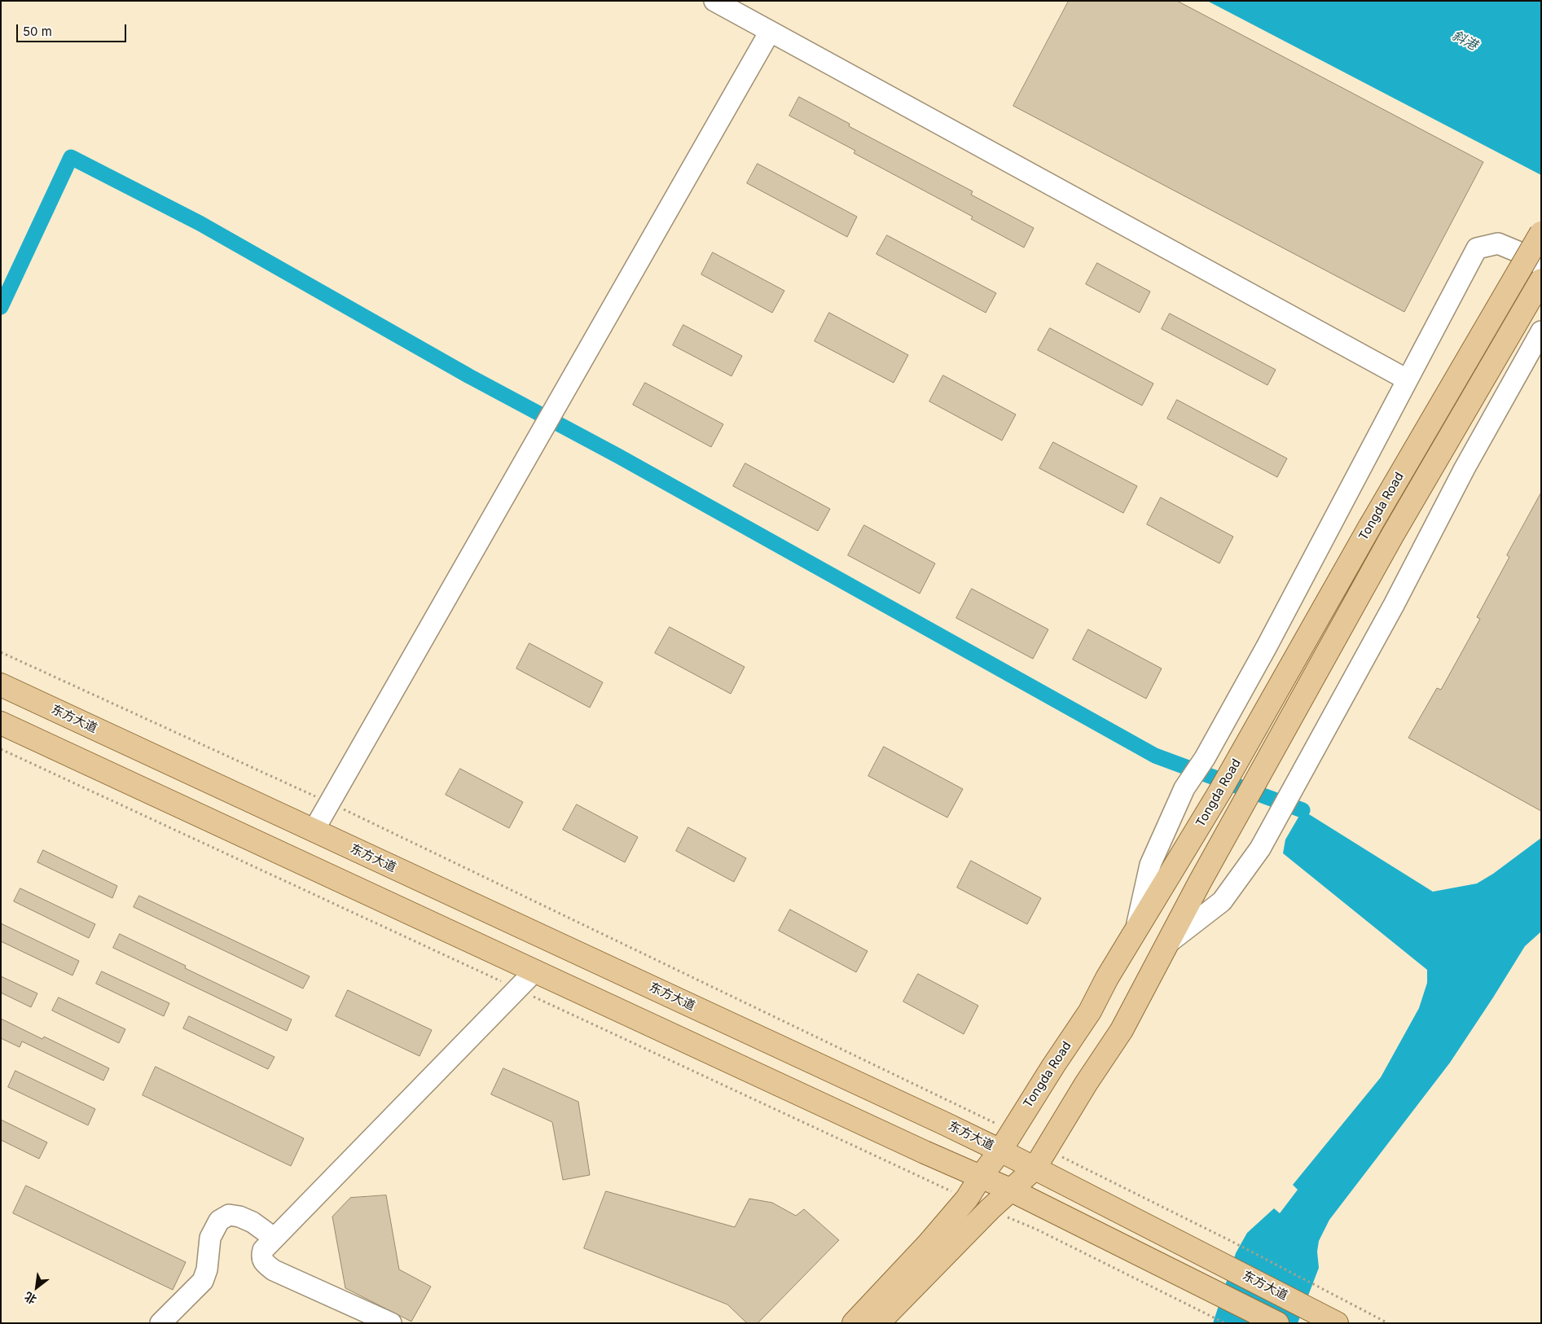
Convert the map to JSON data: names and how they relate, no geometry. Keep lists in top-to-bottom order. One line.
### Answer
{"streets":{"main road":["Tongda Road","东方大道"]},"crossings":[["Tongda Road","东方大道"]],"water":["斜港"],"scale_bar":"50 m","north":"bottom left"}
